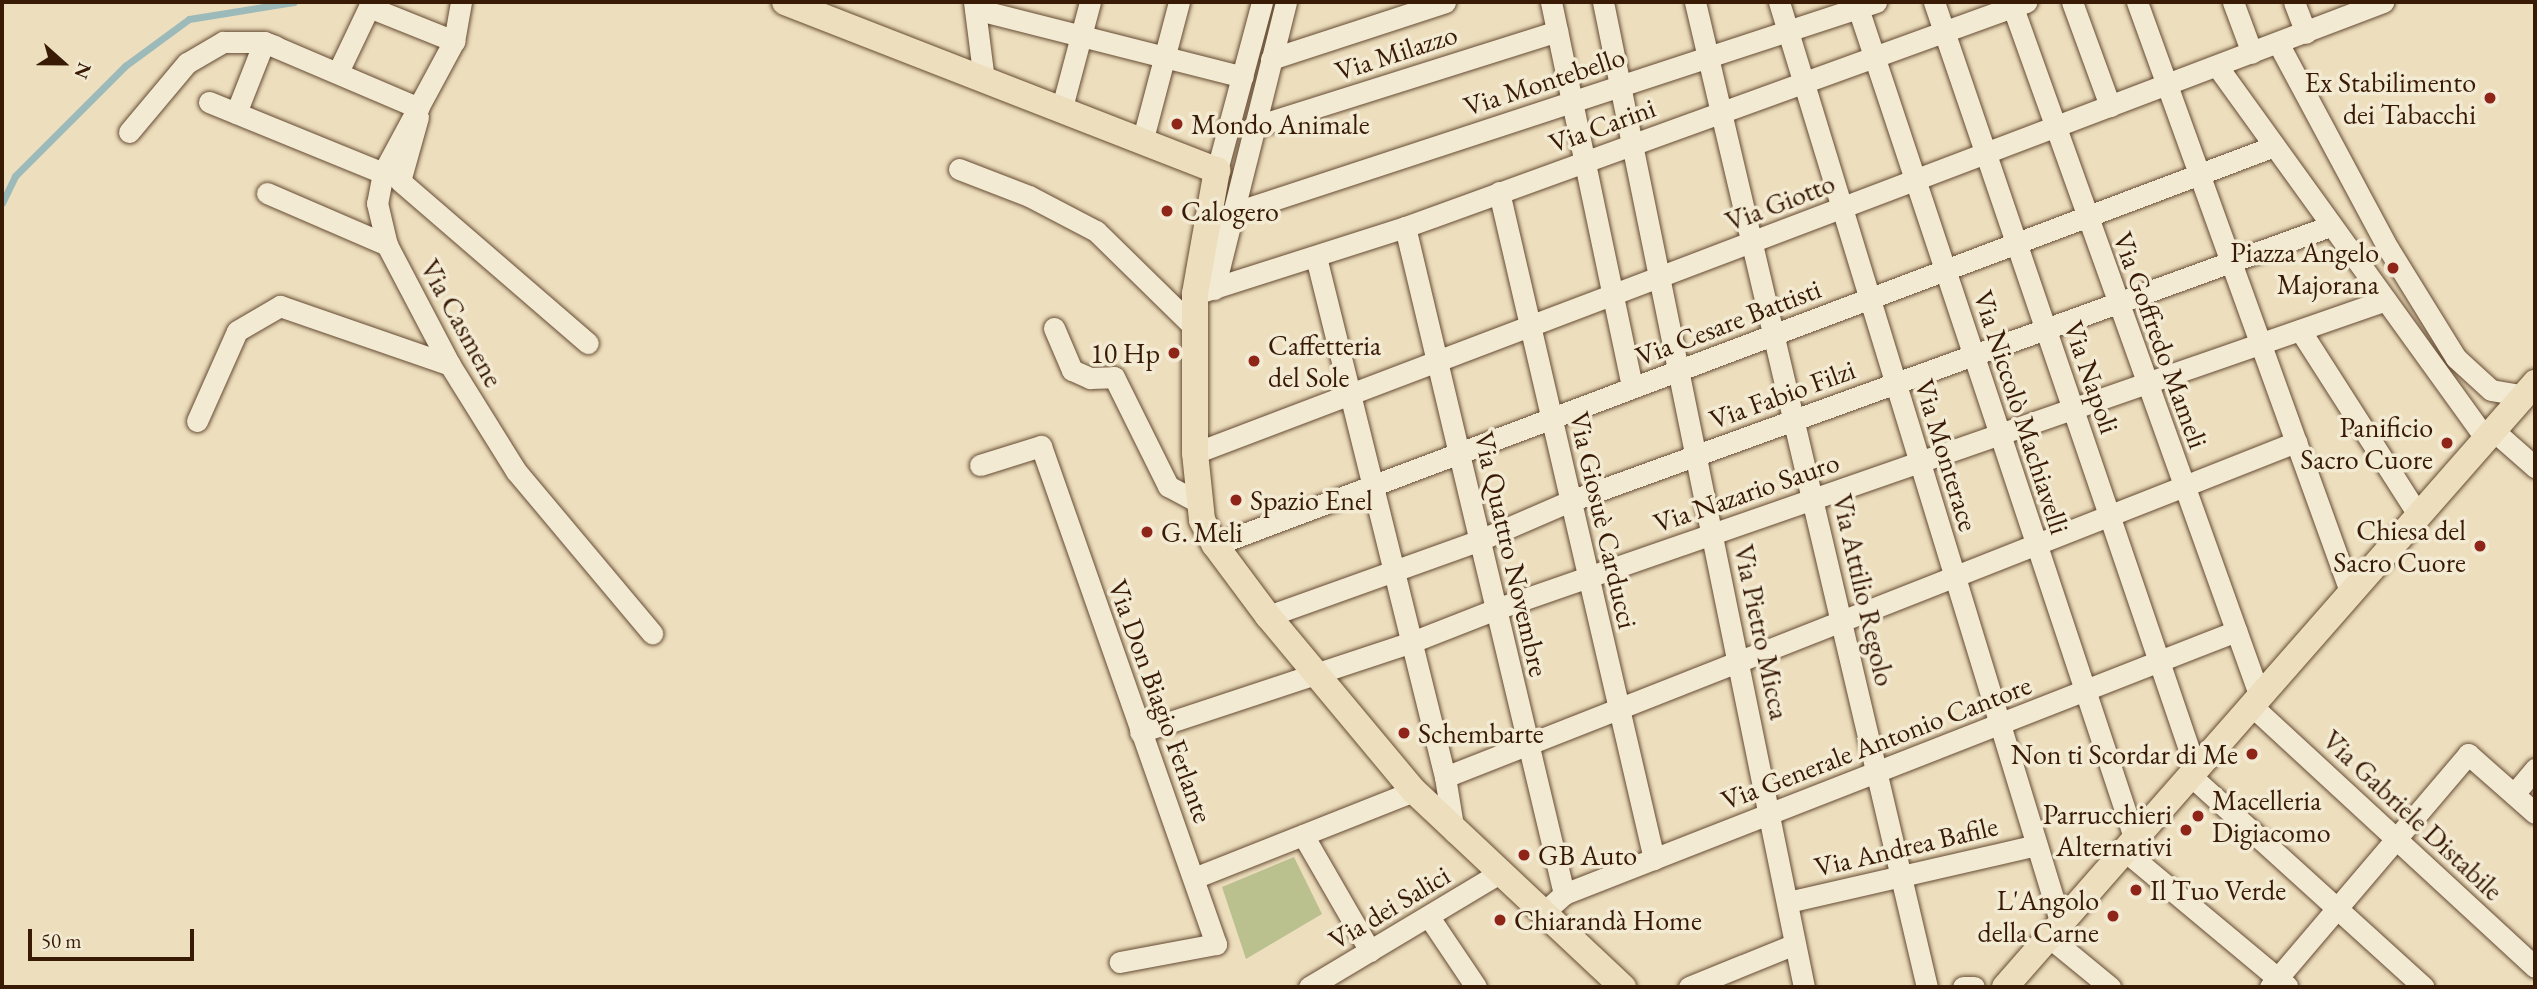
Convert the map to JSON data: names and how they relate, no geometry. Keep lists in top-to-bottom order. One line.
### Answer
{"streets":{"street":["Via Milazzo","Via Montebello","Via Carini","Via Giotto","Via Cesare Battisti","Via Casmene","Via Goffredo Mameli","Via Napoli","Via Fabio Filzi","Via Niccolò Machiavelli","Via Monterace","Via Nazario Sauro","Via Giosuè Carducci","Via Quattro Novembre","Via Attilio Regolo","Via Pietro Micca","Via Don Biagio Ferlante","Via Generale Antonio Cantore","Via Gabriele Distabile","Via Andrea Bafile","Via dei Salici"]},"crossings":[["Via Montebello","Via Niccolò Machiavelli"],["Via Montebello","Via Monterace"],["Via Montebello","Via Attilio Regolo"],["Via Montebello","Via Pietro Micca"],["Via Carini","Via Goffredo Mameli"],["Via Carini","Via Napoli"],["Via Carini","Via Niccolò Machiavelli"],["Via Carini","Via Monterace"],["Via Carini","Via Giosuè Carducci"],["Via Carini","Via Quattro Novembre"],["Via Carini","Via Attilio Regolo"],["Via Carini","Via Pietro Micca"],["Via Giotto","Via Goffredo Mameli"],["Via Giotto","Via Napoli"],["Via Giotto","Via Niccolò Machiavelli"],["Via Giotto","Via Monterace"],["Via Giotto","Via Giosuè Carducci"],["Via Giotto","Via Quattro Novembre"],["Via Giotto","Via Attilio Regolo"],["Via Giotto","Via Pietro Micca"],["Via Cesare Battisti","Via Goffredo Mameli"],["Via Cesare Battisti","Via Napoli"],["Via Cesare Battisti","Via Niccolò Machiavelli"],["Via Cesare Battisti","Via Monterace"],["Via Cesare Battisti","Via Giosuè Carducci"],["Via Cesare Battisti","Via Quattro Novembre"],["Via Cesare Battisti","Via Attilio Regolo"],["Via Cesare Battisti","Via Pietro Micca"],["Via Goffredo Mameli","Via Fabio Filzi"],["Via Goffredo Mameli","Via Nazario Sauro"],["Via Goffredo Mameli","Via Generale Antonio Cantore"],["Via Goffredo Mameli","Via Gabriele Distabile"],["Via Napoli","Via Fabio Filzi"],["Via Napoli","Via Nazario Sauro"],["Via Napoli","Via Generale Antonio Cantore"],["Via Fabio Filzi","Via Niccolò Machiavelli"],["Via Fabio Filzi","Via Monterace"],["Via Fabio Filzi","Via Giosuè Carducci"],["Via Fabio Filzi","Via Quattro Novembre"],["Via Fabio Filzi","Via Attilio Regolo"],["Via Fabio Filzi","Via Pietro Micca"],["Via Niccolò Machiavelli","Via Nazario Sauro"],["Via Niccolò Machiavelli","Via Generale Antonio Cantore"],["Via Monterace","Via Nazario Sauro"],["Via Monterace","Via Generale Antonio Cantore"],["Via Monterace","Via Andrea Bafile"],["Via Nazario Sauro","Via Giosuè Carducci"],["Via Nazario Sauro","Via Quattro Novembre"],["Via Nazario Sauro","Via Attilio Regolo"],["Via Nazario Sauro","Via Pietro Micca"],["Via Nazario Sauro","Via Don Biagio Ferlante"],["Via Giosuè Carducci","Via Generale Antonio Cantore"],["Via Quattro Novembre","Via Generale Antonio Cantore"],["Via Attilio Regolo","Via Generale Antonio Cantore"],["Via Attilio Regolo","Via Andrea Bafile"],["Via Pietro Micca","Via Generale Antonio Cantore"],["Via Pietro Micca","Via Andrea Bafile"]],"places":["Ex Stabilimento dei Tabacchi","Mondo Animale","Calogero","Piazza Angelo Majorana","10 Hp","Caffetteria del Sole","Panificio Sacro Cuore","Spazio Enel","G. Meli","Chiesa del Sacro Cuore","Schembarte","Non ti Scordar di Me","Macelleria Digiacomo","Parrucchieri Alternativi","GB Auto","Il Tuo Verde","L'Angolo della Carne","Chiarandà Home"],"scale_bar":"50 m","north":"right"}
